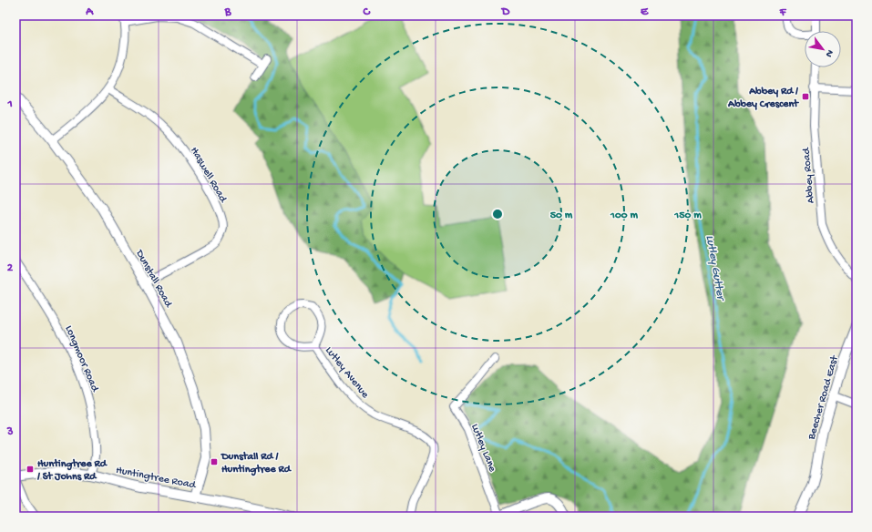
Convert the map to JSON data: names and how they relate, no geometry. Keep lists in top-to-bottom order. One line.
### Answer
{"streets":{"street":["Haswell Road","Abbey Road","Dunstall Road","Longmoor Road","Lutley Avenue","Beecher Road East","Lutley Lane","Huntingtree Road"]},"crossings":[["Haswell Road","Dunstall Road"],["Dunstall Road","Huntingtree Road"],["Longmoor Road","Huntingtree Road"]],"water":["Lutley Gutter"],"places":{"transit":["Abbey Rd / Abbey Crescent","Dunstall Rd / Huntingtree Rd","Huntingtree Rd / St Johns Rd"]},"north":"bottom right","grid":{"columns":["A","B","C","D","E","F"],"rows":["1","2","3"]},"rings":["50 m","100 m","150 m"]}
